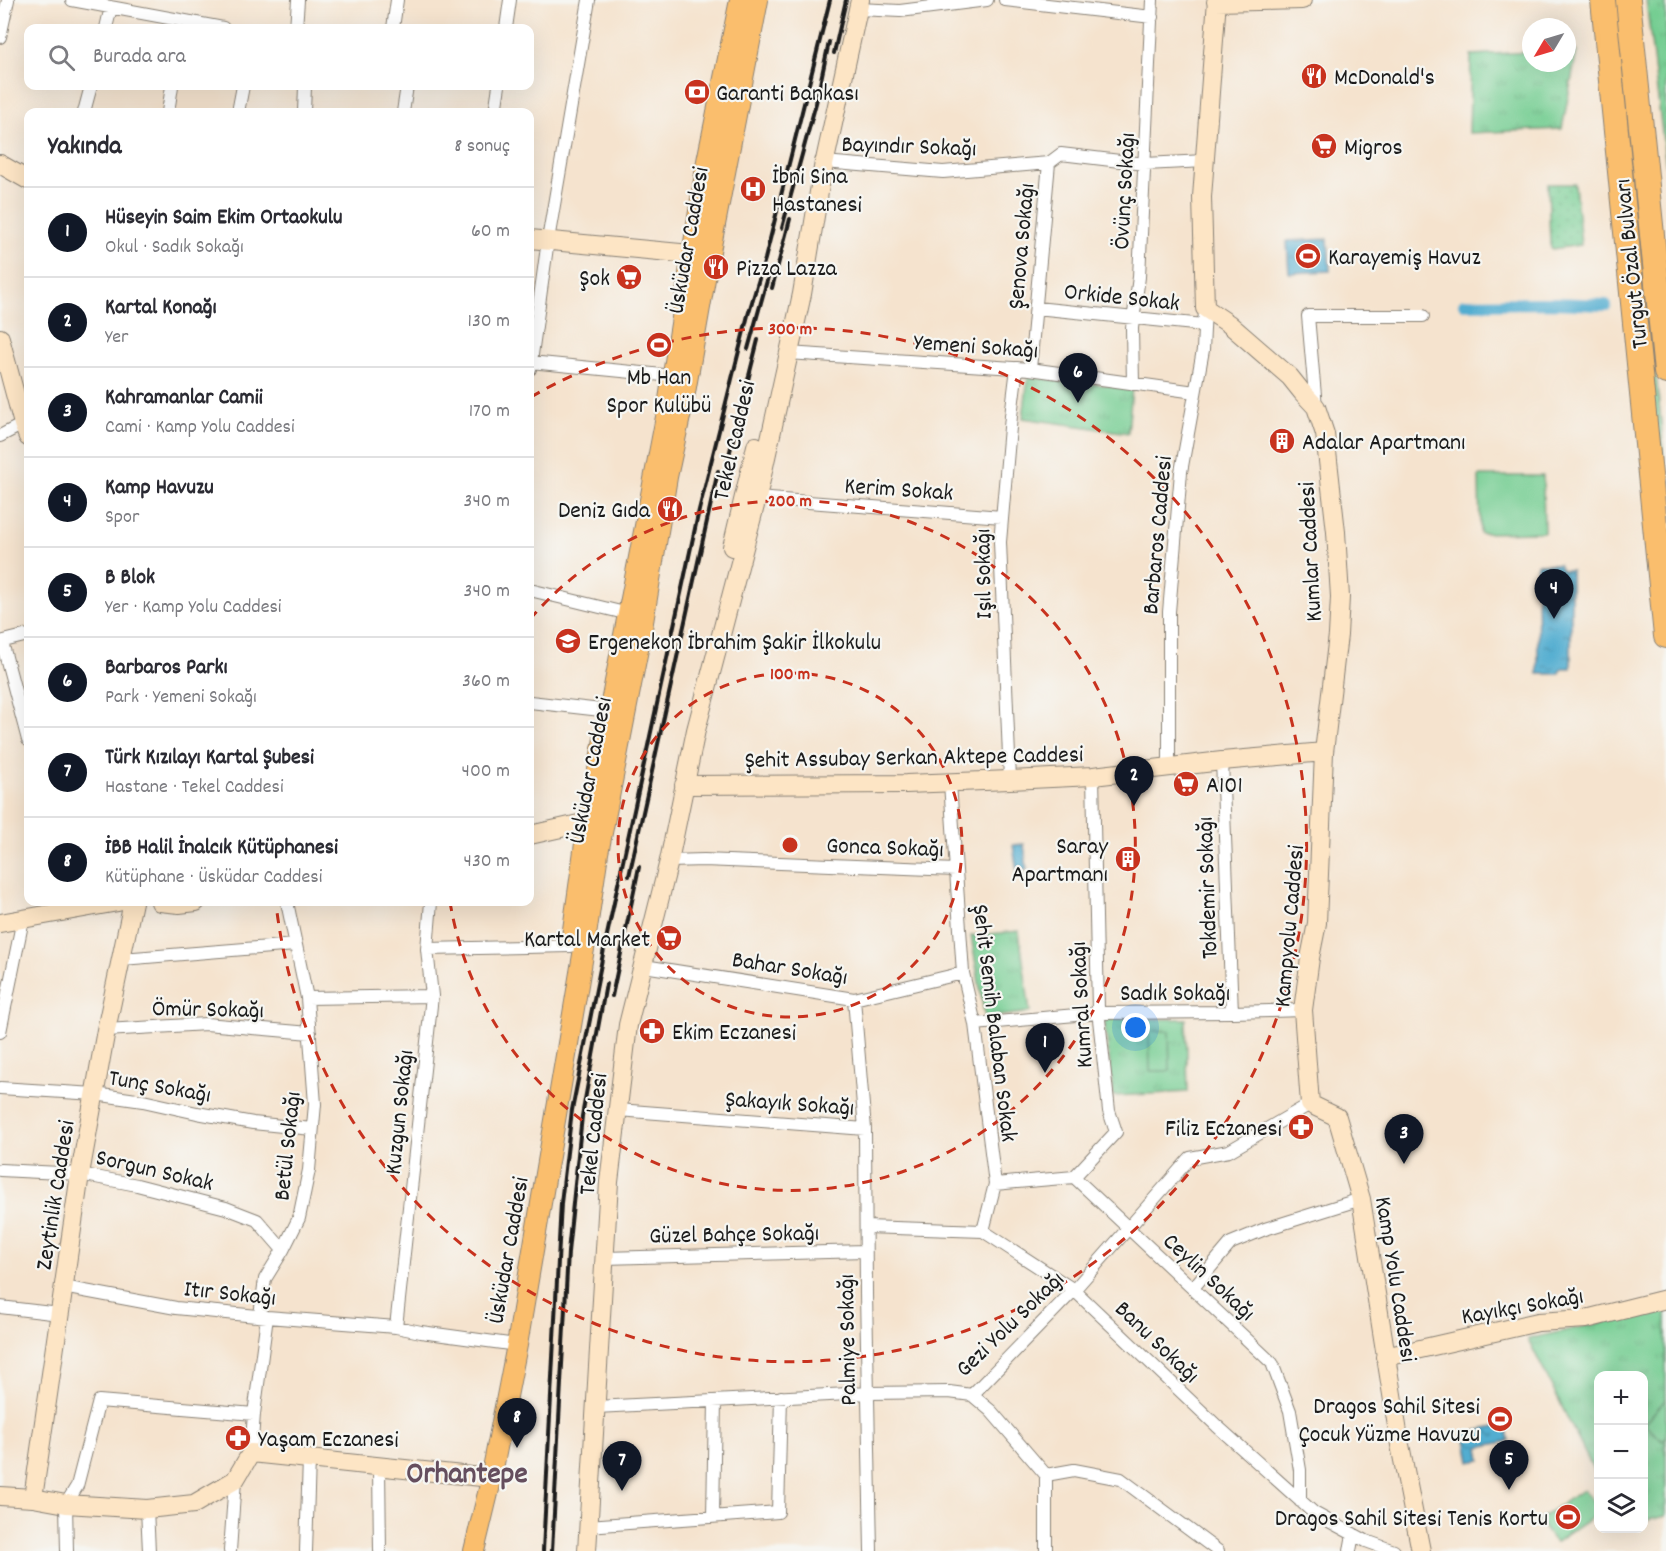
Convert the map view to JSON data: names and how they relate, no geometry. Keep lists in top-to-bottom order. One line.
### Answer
{"streets":{"highway":["Turgut Özal Bulvarı"],"main road":["Üsküdar Caddesi"],"street":["Bayındır Sokağı","Övünç Sokağı","Şenova Sokağı","Orkide Sokak","Yemeni Sokağı","Tekel Caddesi","Kerim Sokak","Barbaros Caddesi","Kumlar Caddesi","Işıl Sokağı","Şehit Assubay Serkan Aktepe Caddesi","Gonca Sokağı","Tokdemir Sokağı","Kampyolu Caddesi","Bahar Sokağı","Sadık Sokağı","Kumral Sokağı","Ömür Sokağı","Şehit Semih Balaban Sokak","Tunç Sokağı","Şakayık Sokağı","Kuzgun Sokağı","Betül Sokağı","Sorgun Sokak","Zeytinlik Caddesi","Güzel Bahçe Sokağı","Ceylin Sokağı","Kamp Yolu Caddesi","Itır Sokağı","Kayıkçı Sokağı","Gezi Yolu Sokağı","Palmiye Sokağı","Banu Sokağı"]},"crossings":[["Bayındır Sokağı","Övünç Sokağı"],["Bayındır Sokağı","Şenova Sokağı"],["Bayındır Sokağı","Tekel Caddesi"],["Övünç Sokağı","Orkide Sokak"],["Övünç Sokağı","Yemeni Sokağı"],["Şenova Sokağı","Orkide Sokak"],["Şenova Sokağı","Yemeni Sokağı"],["Şenova Sokağı","Işıl Sokağı"],["Orkide Sokak","Barbaros Caddesi"],["Orkide Sokak","Kumlar Caddesi"],["Yemeni Sokağı","Tekel Caddesi"],["Yemeni Sokağı","Barbaros Caddesi"],["Yemeni Sokağı","Işıl Sokağı"],["Tekel Caddesi","Kerim Sokak"],["Tekel Caddesi","Şehit Assubay Serkan Aktepe Caddesi"],["Tekel Caddesi","Gonca Sokağı"],["Tekel Caddesi","Bahar Sokağı"],["Tekel Caddesi","Şakayık Sokağı"],["Tekel Caddesi","Güzel Bahçe Sokağı"],["Tekel Caddesi","Gezi Yolu Sokağı"],["Kerim Sokak","Işıl Sokağı"],["Barbaros Caddesi","Kumlar Caddesi"],["Barbaros Caddesi","Şehit Assubay Serkan Aktepe Caddesi"],["Kumlar Caddesi","Şehit Assubay Serkan Aktepe Caddesi"],["Kumlar Caddesi","Kampyolu Caddesi"],["Işıl Sokağı","Şehit Assubay Serkan Aktepe Caddesi"],["Şehit Assubay Serkan Aktepe Caddesi","Tokdemir Sokağı"],["Şehit Assubay Serkan Aktepe Caddesi","Kampyolu Caddesi"],["Şehit Assubay Serkan Aktepe Caddesi","Kumral Sokağı"],["Şehit Assubay Serkan Aktepe Caddesi","Şehit Semih Balaban Sokak"],["Gonca Sokağı","Şehit Semih Balaban Sokak"],["Tokdemir Sokağı","Sadık Sokağı"],["Kampyolu Caddesi","Sadık Sokağı"],["Kampyolu Caddesi","Kamp Yolu Caddesi"],["Kampyolu Caddesi","Gezi Yolu Sokağı"],["Bahar Sokağı","Şehit Semih Balaban Sokak"],["Bahar Sokağı","Şakayık Sokağı"],["Sadık Sokağı","Kumral Sokağı"],["Sadık Sokağı","Şehit Semih Balaban Sokak"],["Kumral Sokağı","Ceylin Sokağı"],["Ömür Sokağı","Betül Sokağı"],["Ömür Sokağı","Zeytinlik Caddesi"],["Şehit Semih Balaban Sokak","Banu Sokağı"],["Tunç Sokağı","Betül Sokağı"],["Tunç Sokağı","Zeytinlik Caddesi"],["Şakayık Sokağı","Palmiye Sokağı"],["Kuzgun Sokağı","Itır Sokağı"],["Betül Sokağı","Sorgun Sokak"],["Betül Sokağı","Itır Sokağı"],["Sorgun Sokak","Zeytinlik Caddesi"],["Zeytinlik Caddesi","Itır Sokağı"],["Güzel Bahçe Sokağı","Palmiye Sokağı"],["Ceylin Sokağı","Gezi Yolu Sokağı"],["Ceylin Sokağı","Banu Sokağı"],["Kamp Yolu Caddesi","Kayıkçı Sokağı"],["Kamp Yolu Caddesi","Gezi Yolu Sokağı"],["Gezi Yolu Sokağı","Palmiye Sokağı"],["Gezi Yolu Sokağı","Banu Sokağı"]],"districts":["Orhantepe"],"places":{"restaurant":["McDonald's","Pizza Lazza","Deniz Gıda"],"bank":["Garanti Bankası"],"supermarket":["Migros","Şok","A101","Kartal Market"],"hospital":["İbni Sina Hastanesi"],"sports":["Karayemiş Havuz","Mb Han Spor Kulübü","Dragos Sahil Sitesi Çocuk Yüzme Havuzu","Dragos Sahil Sitesi Tenis Kortu"],"building":["Adalar Apartmanı","Saray Apartmanı"],"school or university":["Ergenekon İbrahim Şakir İlkokulu"],"pharmacy":["Ekim Eczanesi","Filiz Eczanesi","Yaşam Eczanesi"]},"north":"bottom left","page":{"search":"Burada ara","heading":["Yakında","8 sonuç"],"list":[{"mark":"1","name":"Hüseyin Saim Ekim Ortaokulu","note":"Okul · Sadık Sokağı","value":"60 m"},{"mark":"2","name":"Kartal Konağı","note":"Yer","value":"130 m"},{"mark":"3","name":"Kahramanlar Camii","note":"Cami · Kamp Yolu Caddesi","value":"170 m"},{"mark":"4","name":"Kamp Havuzu","note":"Spor","value":"340 m"},{"mark":"5","name":"B Blok","note":"Yer · Kamp Yolu Caddesi","value":"340 m"},{"mark":"6","name":"Barbaros Parkı","note":"Park · Yemeni Sokağı","value":"360 m"},{"mark":"7","name":"Türk Kızılayı Kartal Şubesi","note":"Hastane · Tekel Caddesi","value":"400 m"},{"mark":"8","name":"İBB Halil İnalcık Kütüphanesi","note":"Kütüphane · Üsküdar Caddesi","value":"430 m"}],"pins":["6","4","2","1","3","8","5","7"],"map_buttons":["+","−"]},"rings":["300 m","200 m","100 m"]}
